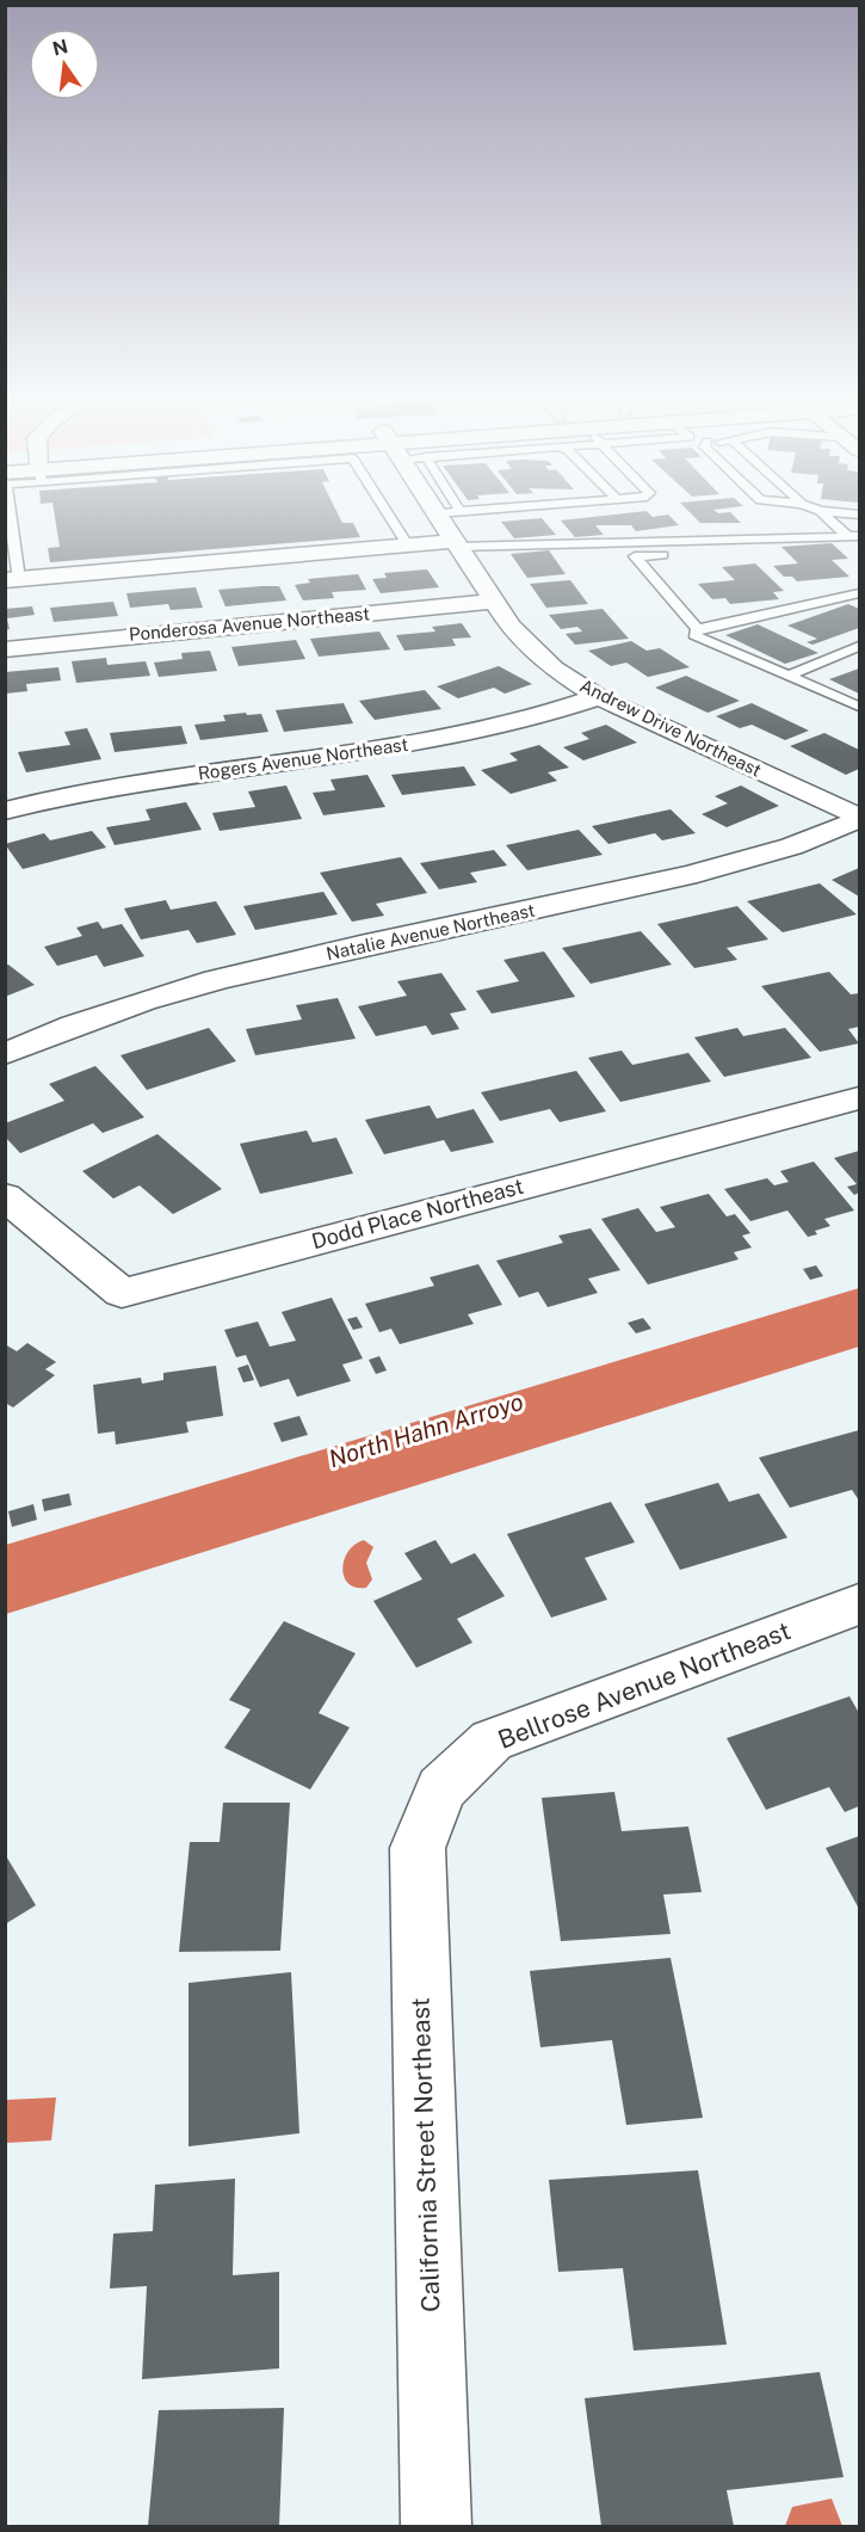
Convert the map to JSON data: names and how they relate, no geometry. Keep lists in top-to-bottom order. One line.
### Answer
{"streets":{"street":["Ponderosa Avenue Northeast","Andrew Drive Northeast","Rogers Avenue Northeast","Natalie Avenue Northeast","Dodd Place Northeast","Bellrose Avenue Northeast","California Street Northeast"]},"crossings":[["Ponderosa Avenue Northeast","Andrew Drive Northeast"],["Andrew Drive Northeast","Rogers Avenue Northeast"],["Andrew Drive Northeast","Natalie Avenue Northeast"],["Bellrose Avenue Northeast","California Street Northeast"]],"water":["North Hahn Arroyo"],"north":"top"}
